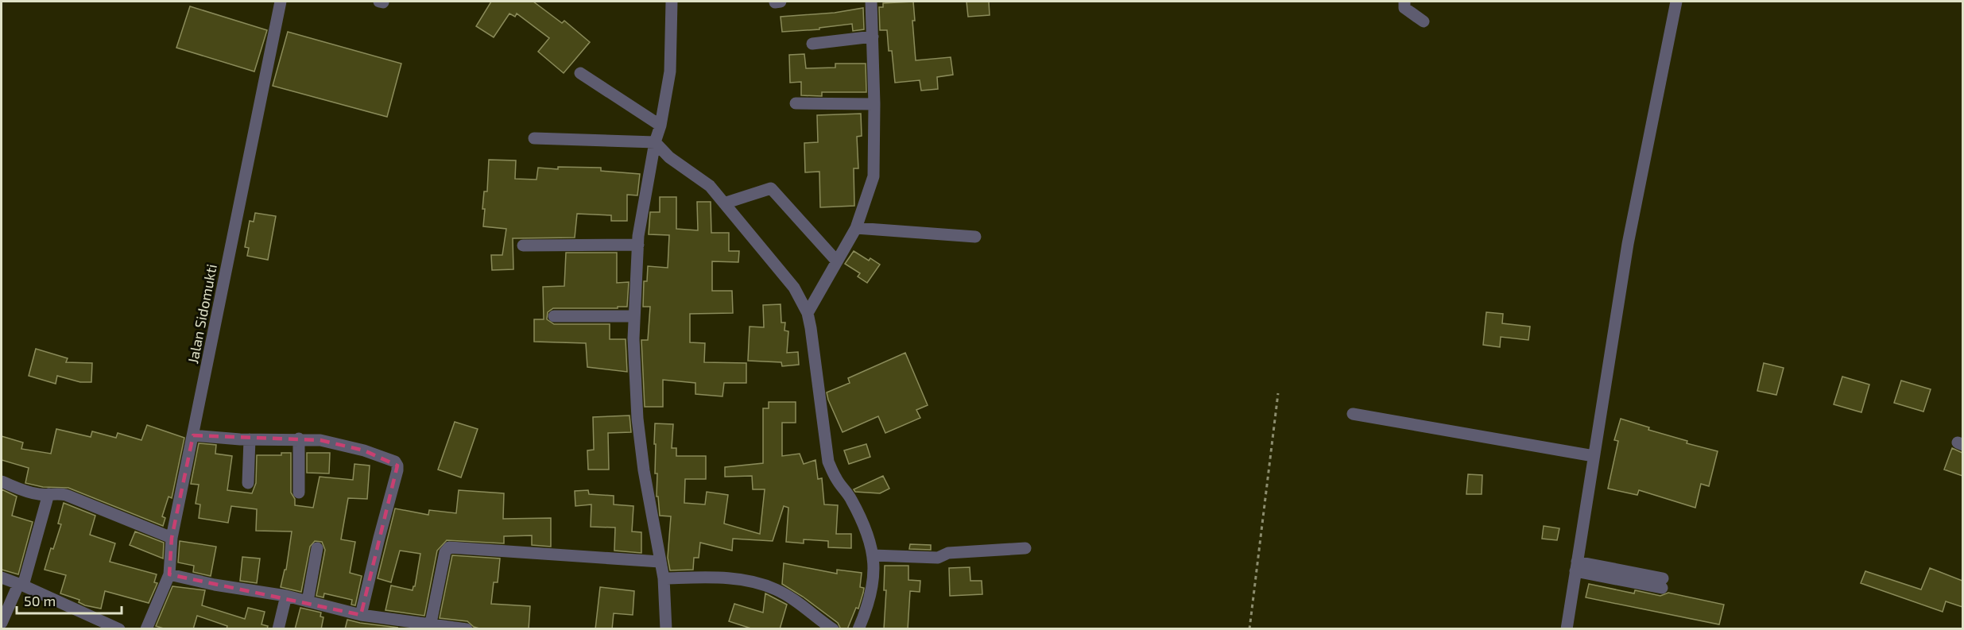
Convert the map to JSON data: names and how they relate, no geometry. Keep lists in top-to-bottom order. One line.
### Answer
{"streets":{"street":["Jalan Sidomukti"]},"scale_bar":"50 m"}
